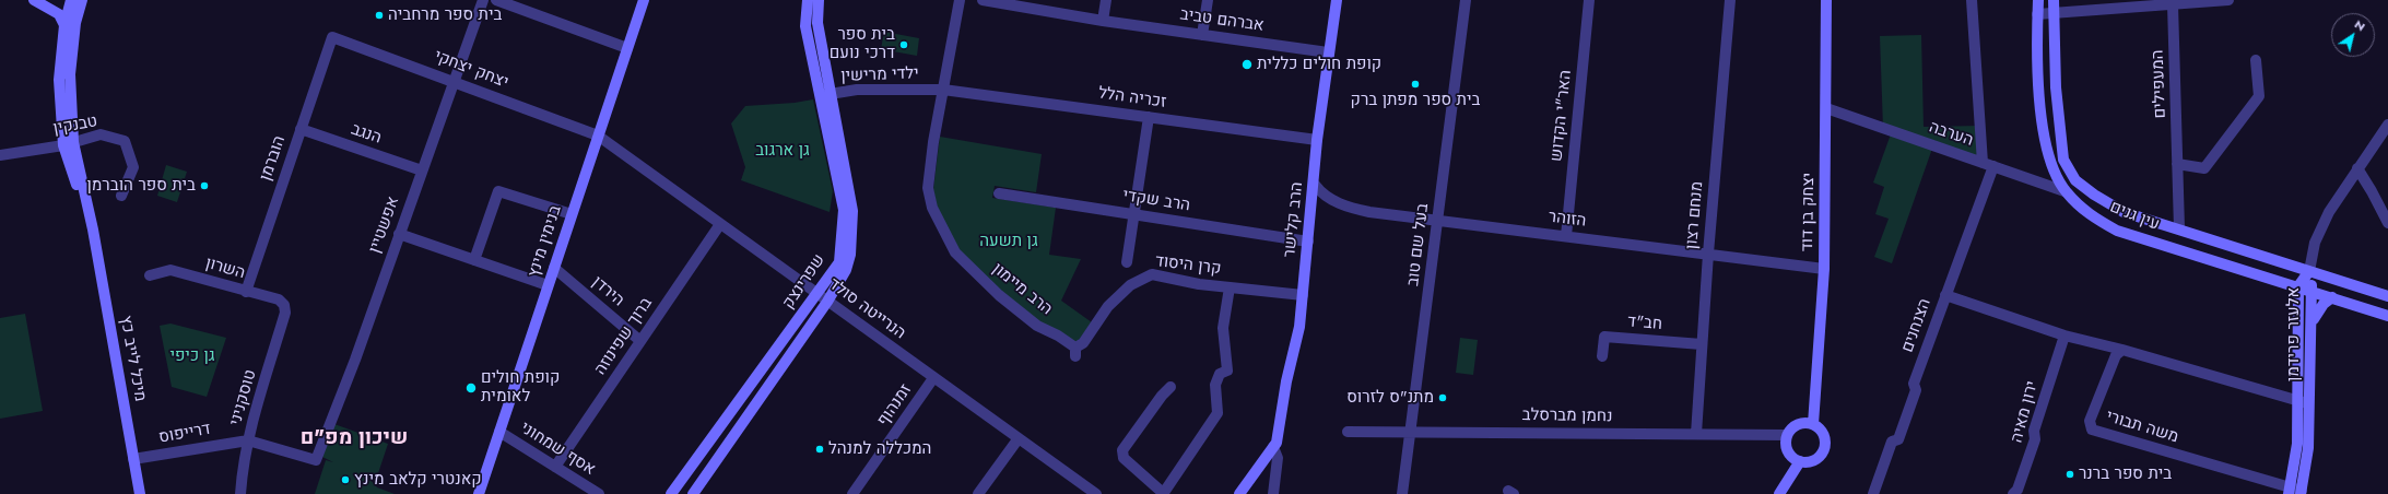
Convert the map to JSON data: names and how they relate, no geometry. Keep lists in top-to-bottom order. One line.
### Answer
{"streets":{"street":["אברהם טביב","יצחק יצחקי","ילדי מרישין","המעפילים","זכריה הלל","האר\"י הקדוש","טבנקין","הנגב","הערבה","הוברמן","הרב שקדי","יצחק בן דוד","מנחם רצון","עין גנים","הרב קלישר","הזוהר","אפשטיין","בנימין מינץ","בעל שם טוב","קרן היסוד","השרון","שפרינצק","הרב מיימון","הירדן","הנרייטה סולד","חב\"ד","הצנחנים","אלעזר פרידמן","ברוך שפינוזה","מיכל לייב כץ","טוסקניני","זמנהוף","ירון מאיה","נחמן מברסלב","משה תבורי","דרייפוס","אסף שמחוני"]},"crossings":[["אברהם טביב","הרב קלישר"],["יצחק יצחקי","הוברמן"],["יצחק יצחקי","אפשטיין"],["יצחק יצחקי","בנימין מינץ"],["יצחק יצחקי","הנרייטה סולד"],["ילדי מרישין","זכריה הלל"],["ילדי מרישין","שפרינצק"],["ילדי מרישין","הרב מיימון"],["המעפילים","עין גנים"],["זכריה הלל","הרב קלישר"],["זכריה הלל","הרב מיימון"],["האר\"י הקדוש","הזוהר"],["טבנקין","מיכל לייב כץ"],["הנגב","הוברמן"],["הנגב","אפשטיין"],["הערבה","יצחק בן דוד"],["הערבה","עין גנים"],["הערבה","הצנחנים"],["הוברמן","השרון"],["הרב שקדי","הרב קלישר"],["יצחק בן דוד","הזוהר"],["יצחק בן דוד","נחמן מברסלב"],["מנחם רצון","הזוהר"],["מנחם רצון","חב\"ד"],["מנחם רצון","נחמן מברסלב"],["עין גנים","אלעזר פרידמן"],["הרב קלישר","הזוהר"],["הרב קלישר","קרן היסוד"],["הזוהר","בעל שם טוב"],["אפשטיין","דרייפוס"],["בנימין מינץ","הירדן"],["בנימין מינץ","הנרייטה סולד"],["בנימין מינץ","אסף שמחוני"],["בעל שם טוב","נחמן מברסלב"],["קרן היסוד","הרב מיימון"],["השרון","טוסקניני"],["שפרינצק","הנרייטה סולד"],["הירדן","ברוך שפינוזה"],["הנרייטה סולד","ברוך שפינוזה"],["הנרייטה סולד","זמנהוף"],["אלעזר פרידמן","משה תבורי"],["ברוך שפינוזה","אסף שמחוני"],["מיכל לייב כץ","דרייפוס"],["טוסקניני","דרייפוס"]],"districts":["שיכון מפ\"ם"],"parks":["גן ארגוב","גן תשעה","גן כיפי"],"places":["בית ספר מרחביה","בית ספר דרכי נועם","קופת חולים כללית","בית ספר מפתן ברק","בית ספר הוברמן","קופת חולים לאומית","מתנ\"ס לזרוס","המכללה למנהל","בית ספר ברנר","קאנטרי קלאב מינץ"],"north":"top right"}
